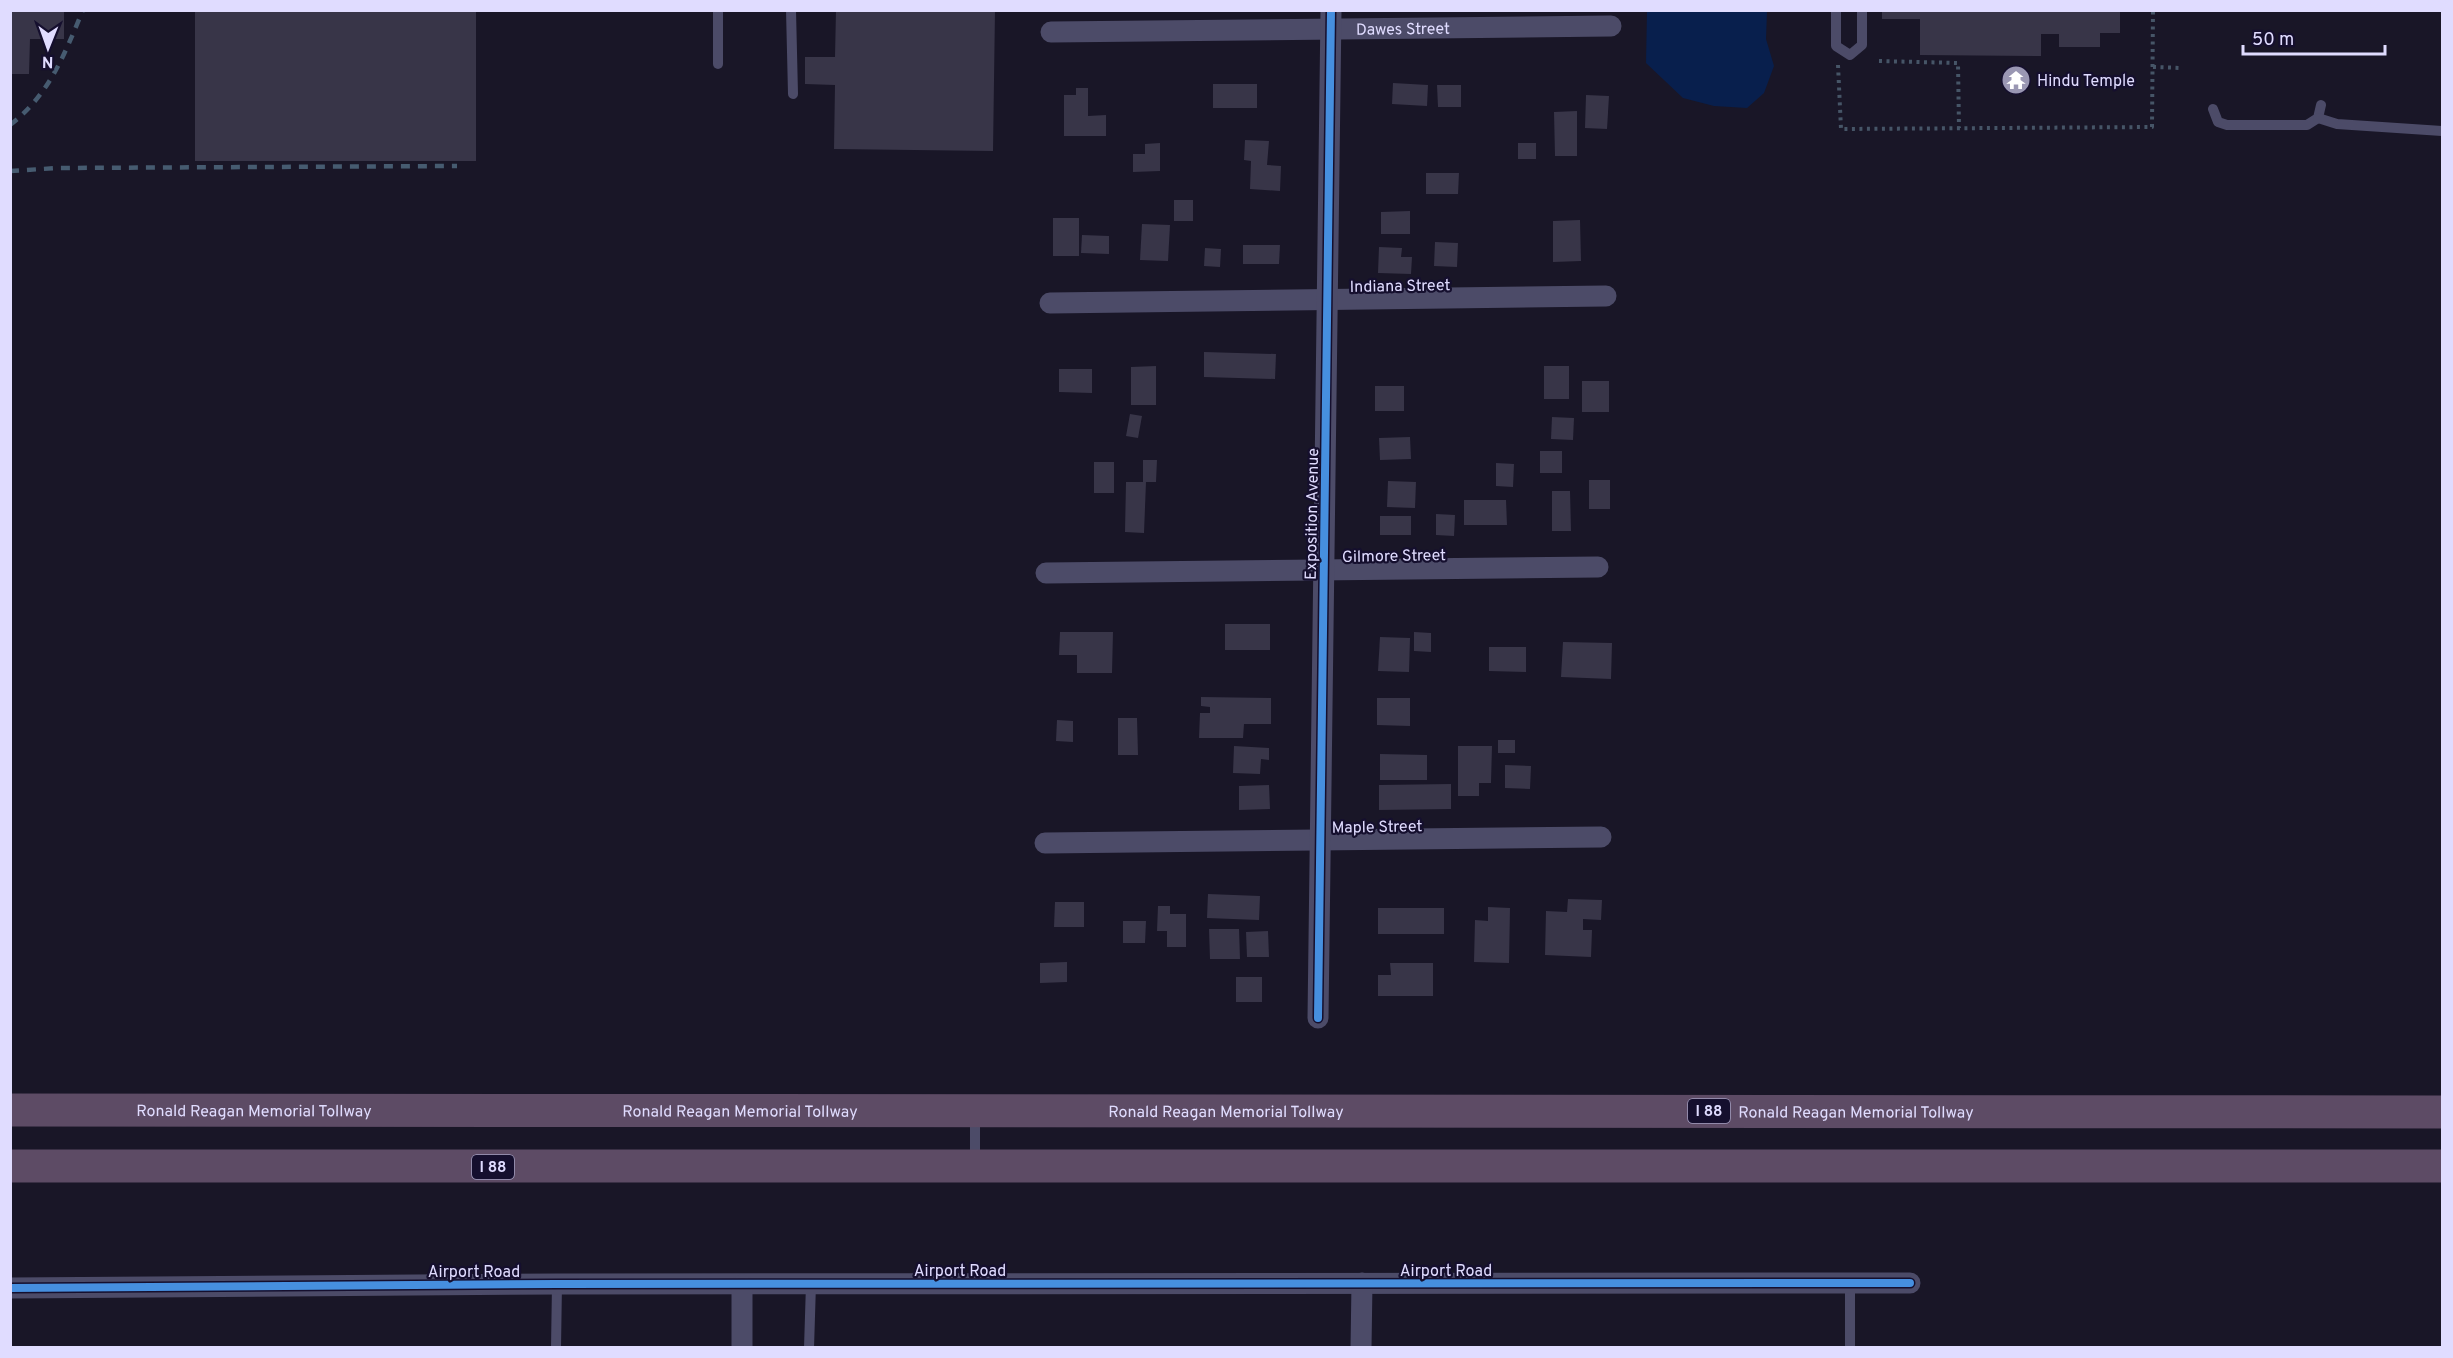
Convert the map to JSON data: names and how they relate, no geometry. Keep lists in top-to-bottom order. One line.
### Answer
{"streets":{"highway":["Ronald Reagan Memorial Tollway","I 88"],"street":["Dawes Street","Indiana Street","Exposition Avenue","Gilmore Street","Maple Street","Airport Road"]},"crossings":[["Dawes Street","Exposition Avenue"],["Indiana Street","Exposition Avenue"],["Exposition Avenue","Gilmore Street"],["Exposition Avenue","Maple Street"]],"places":{"temple":["Hindu Temple"]},"scale_bar":"50 m","north":"bottom"}
